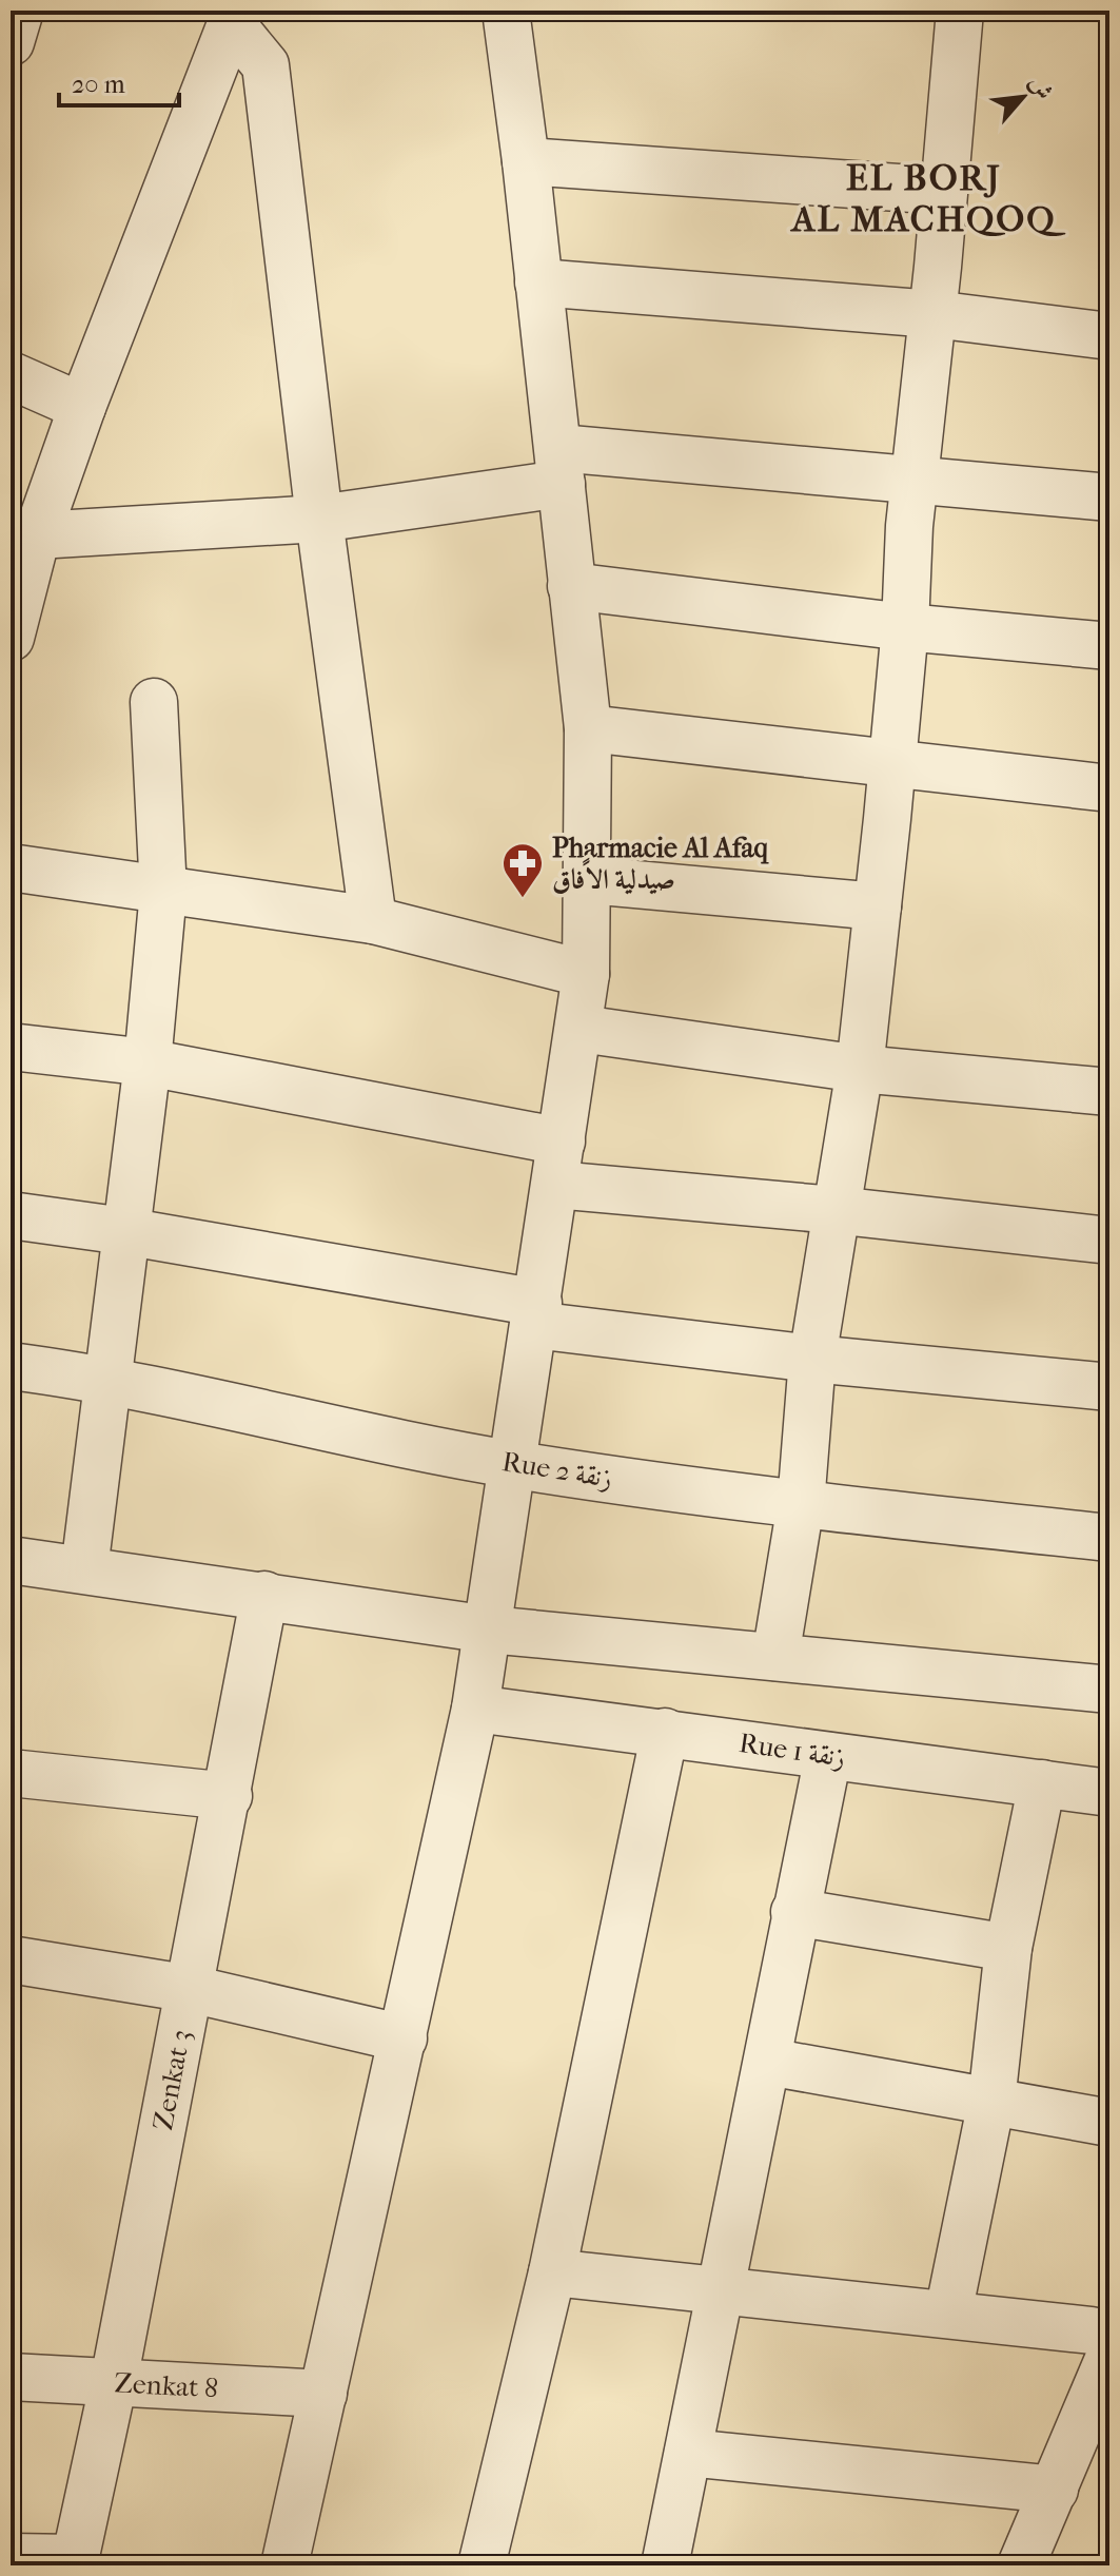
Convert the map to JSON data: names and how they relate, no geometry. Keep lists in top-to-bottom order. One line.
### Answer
{"streets":{"street":["Rue 2 زنقة","Rue 1 زنقة","Zenkat 3","Zenkat 8"]},"crossings":[["Zenkat 3","Zenkat 8"]],"districts":["EL BORJ AL MACHQOQ"],"places":{"pharmacy":["Pharmacie Al Afaq صيدلية الاًفاق"]},"scale_bar":"20 m","north":"top right"}
